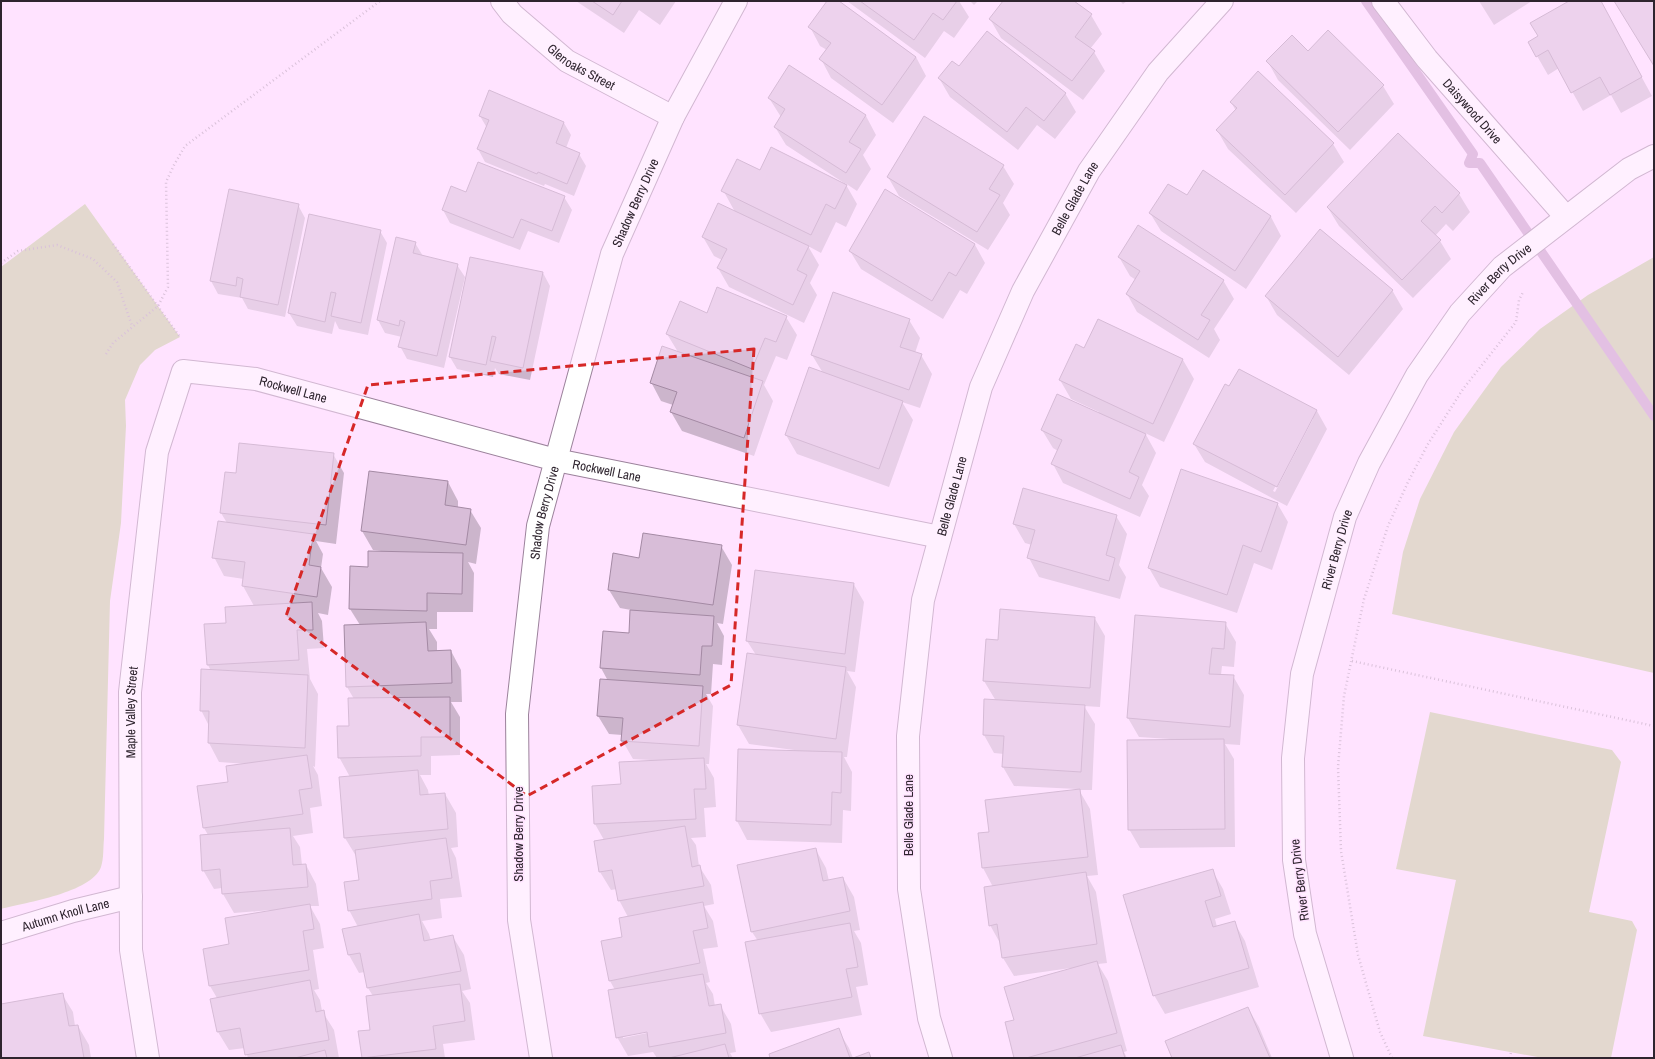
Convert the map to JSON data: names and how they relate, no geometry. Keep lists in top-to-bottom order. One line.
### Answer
{"streets":{"street":["Glenoaks Street","Daisywood Drive","Belle Glade Lane","Shadow Berry Drive","River Berry Drive","Rockwell Lane","Maple Valley Street","Autumn Knoll Lane"]},"crossings":[["Glenoaks Street","Shadow Berry Drive"],["Daisywood Drive","River Berry Drive"],["Belle Glade Lane","Rockwell Lane"],["Shadow Berry Drive","Rockwell Lane"],["Rockwell Lane","Maple Valley Street"],["Maple Valley Street","Autumn Knoll Lane"]]}
